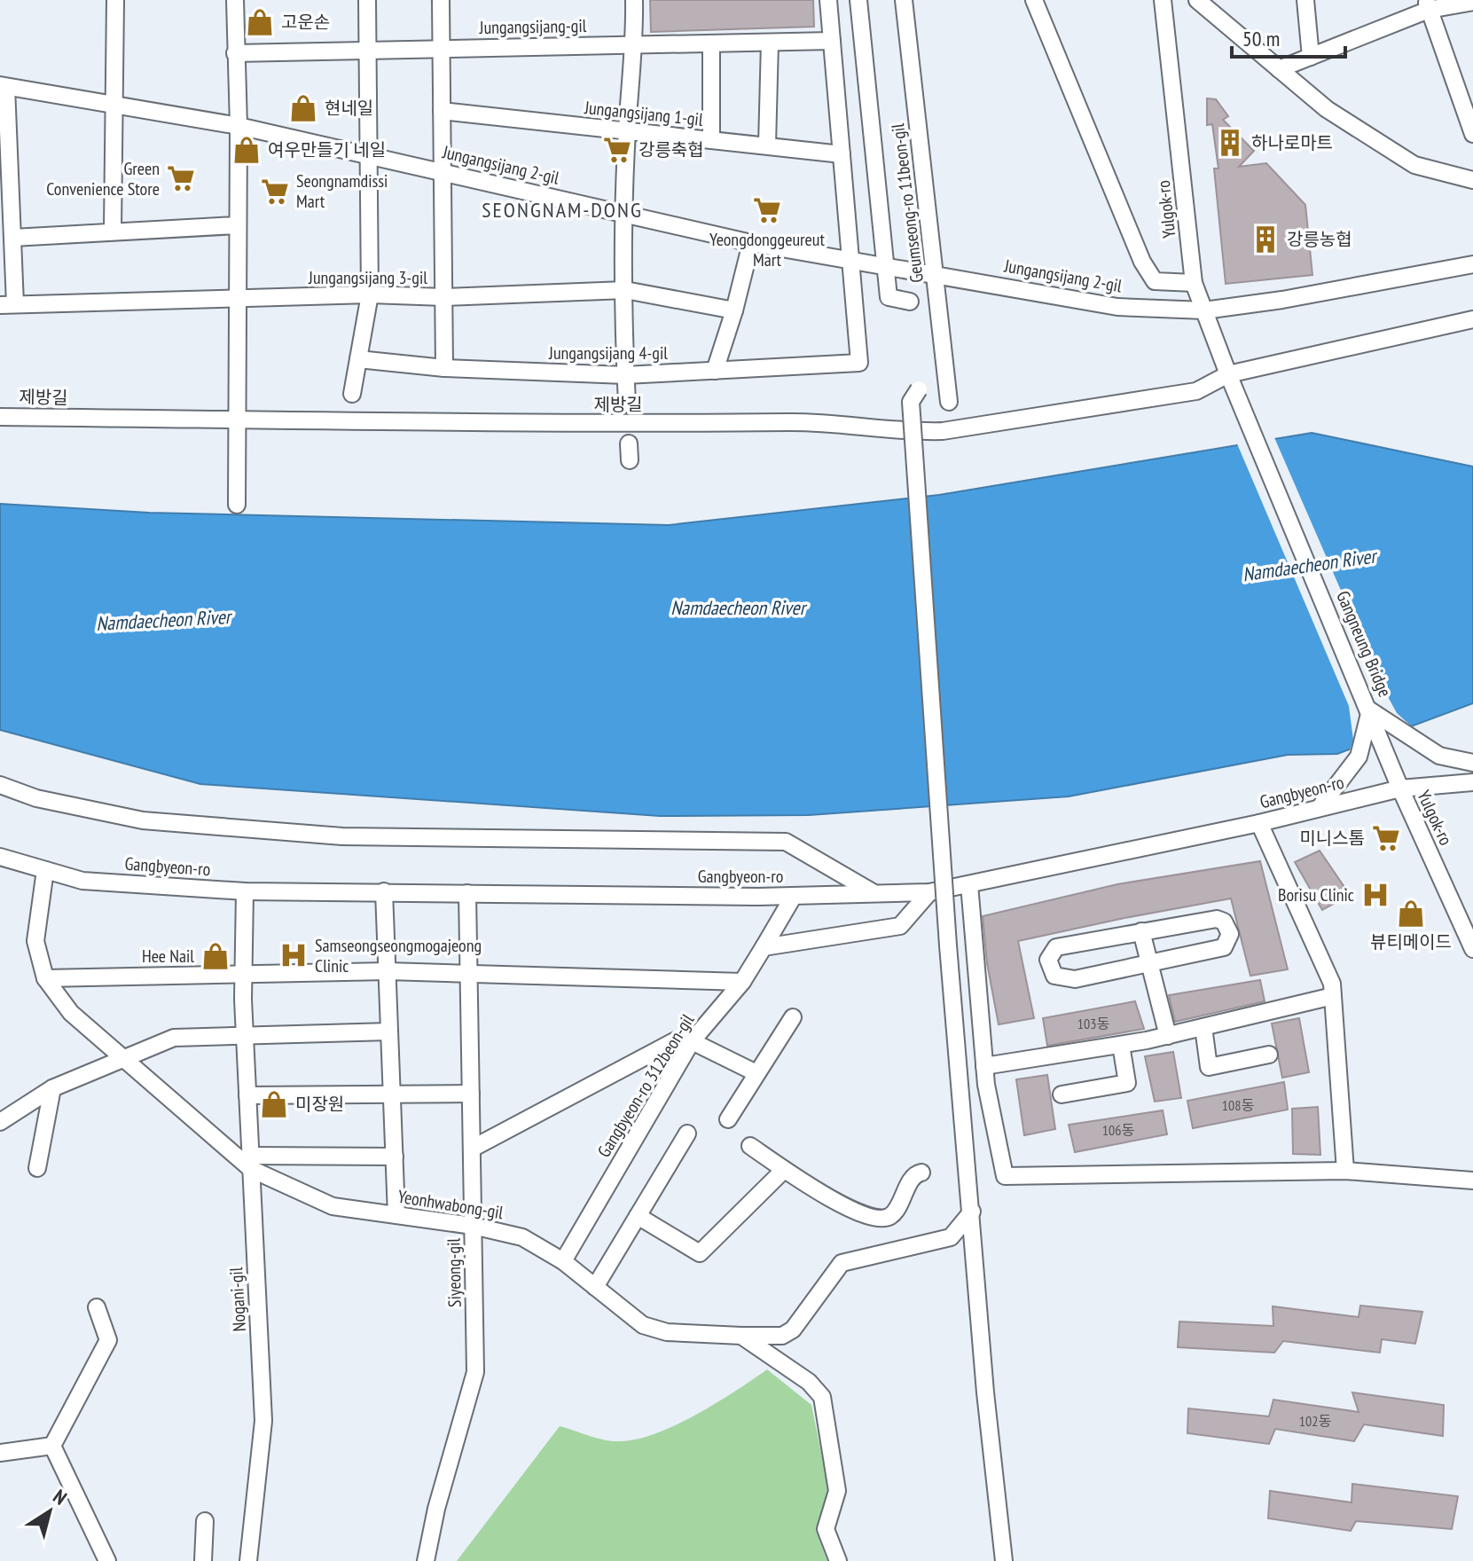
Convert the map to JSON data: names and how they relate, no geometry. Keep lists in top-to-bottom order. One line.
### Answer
{"streets":{"street":["Jungangsijang-gil","Jungangsijang 1-gil","Jungangsijang 2-gil","Geumseong-ro 11beon-gil","Yulgok-ro","Jungangsijang 3-gil","Jungangsijang 4-gil","제방길","Gangneung Bridge","Gangbyeon-ro","Gangbyeon-ro 312beon-gil","Yeonhwabong-gil","Siyeong-gil","Nogani-gil"]},"crossings":[["Jungangsijang 2-gil","Geumseong-ro 11beon-gil"],["Jungangsijang 2-gil","Yulgok-ro"],["Jungangsijang 2-gil","Jungangsijang 4-gil"],["Yulgok-ro","제방길"],["Yulgok-ro","Gangneung Bridge"],["Yulgok-ro","Gangbyeon-ro"],["Gangneung Bridge","Gangbyeon-ro"],["Gangbyeon-ro","Gangbyeon-ro 312beon-gil"],["Gangbyeon-ro","Yeonhwabong-gil"],["Gangbyeon-ro","Siyeong-gil"],["Gangbyeon-ro","Nogani-gil"],["Gangbyeon-ro 312beon-gil","Yeonhwabong-gil"],["Yeonhwabong-gil","Siyeong-gil"],["Yeonhwabong-gil","Nogani-gil"]],"districts":["SEONGNAM-DONG"],"water":["Namdaecheon River"],"places":{"shop":["고운손","현네일","여우만들기 네일","뷰티메이드","Hee Nail","미장원"],"building":["하나로마트","강릉농협"],"supermarket":["강릉축협","Green Convenience Store","Seongnamdissi Mart","Yeongdonggeureut Mart","미니스톰"],"hospital":["Borisu Clinic","Samseongseongmogajeong Clinic"]},"house_numbers":["103동","108동","106동","102동"],"scale_bar":"50 m","north":"top right"}
